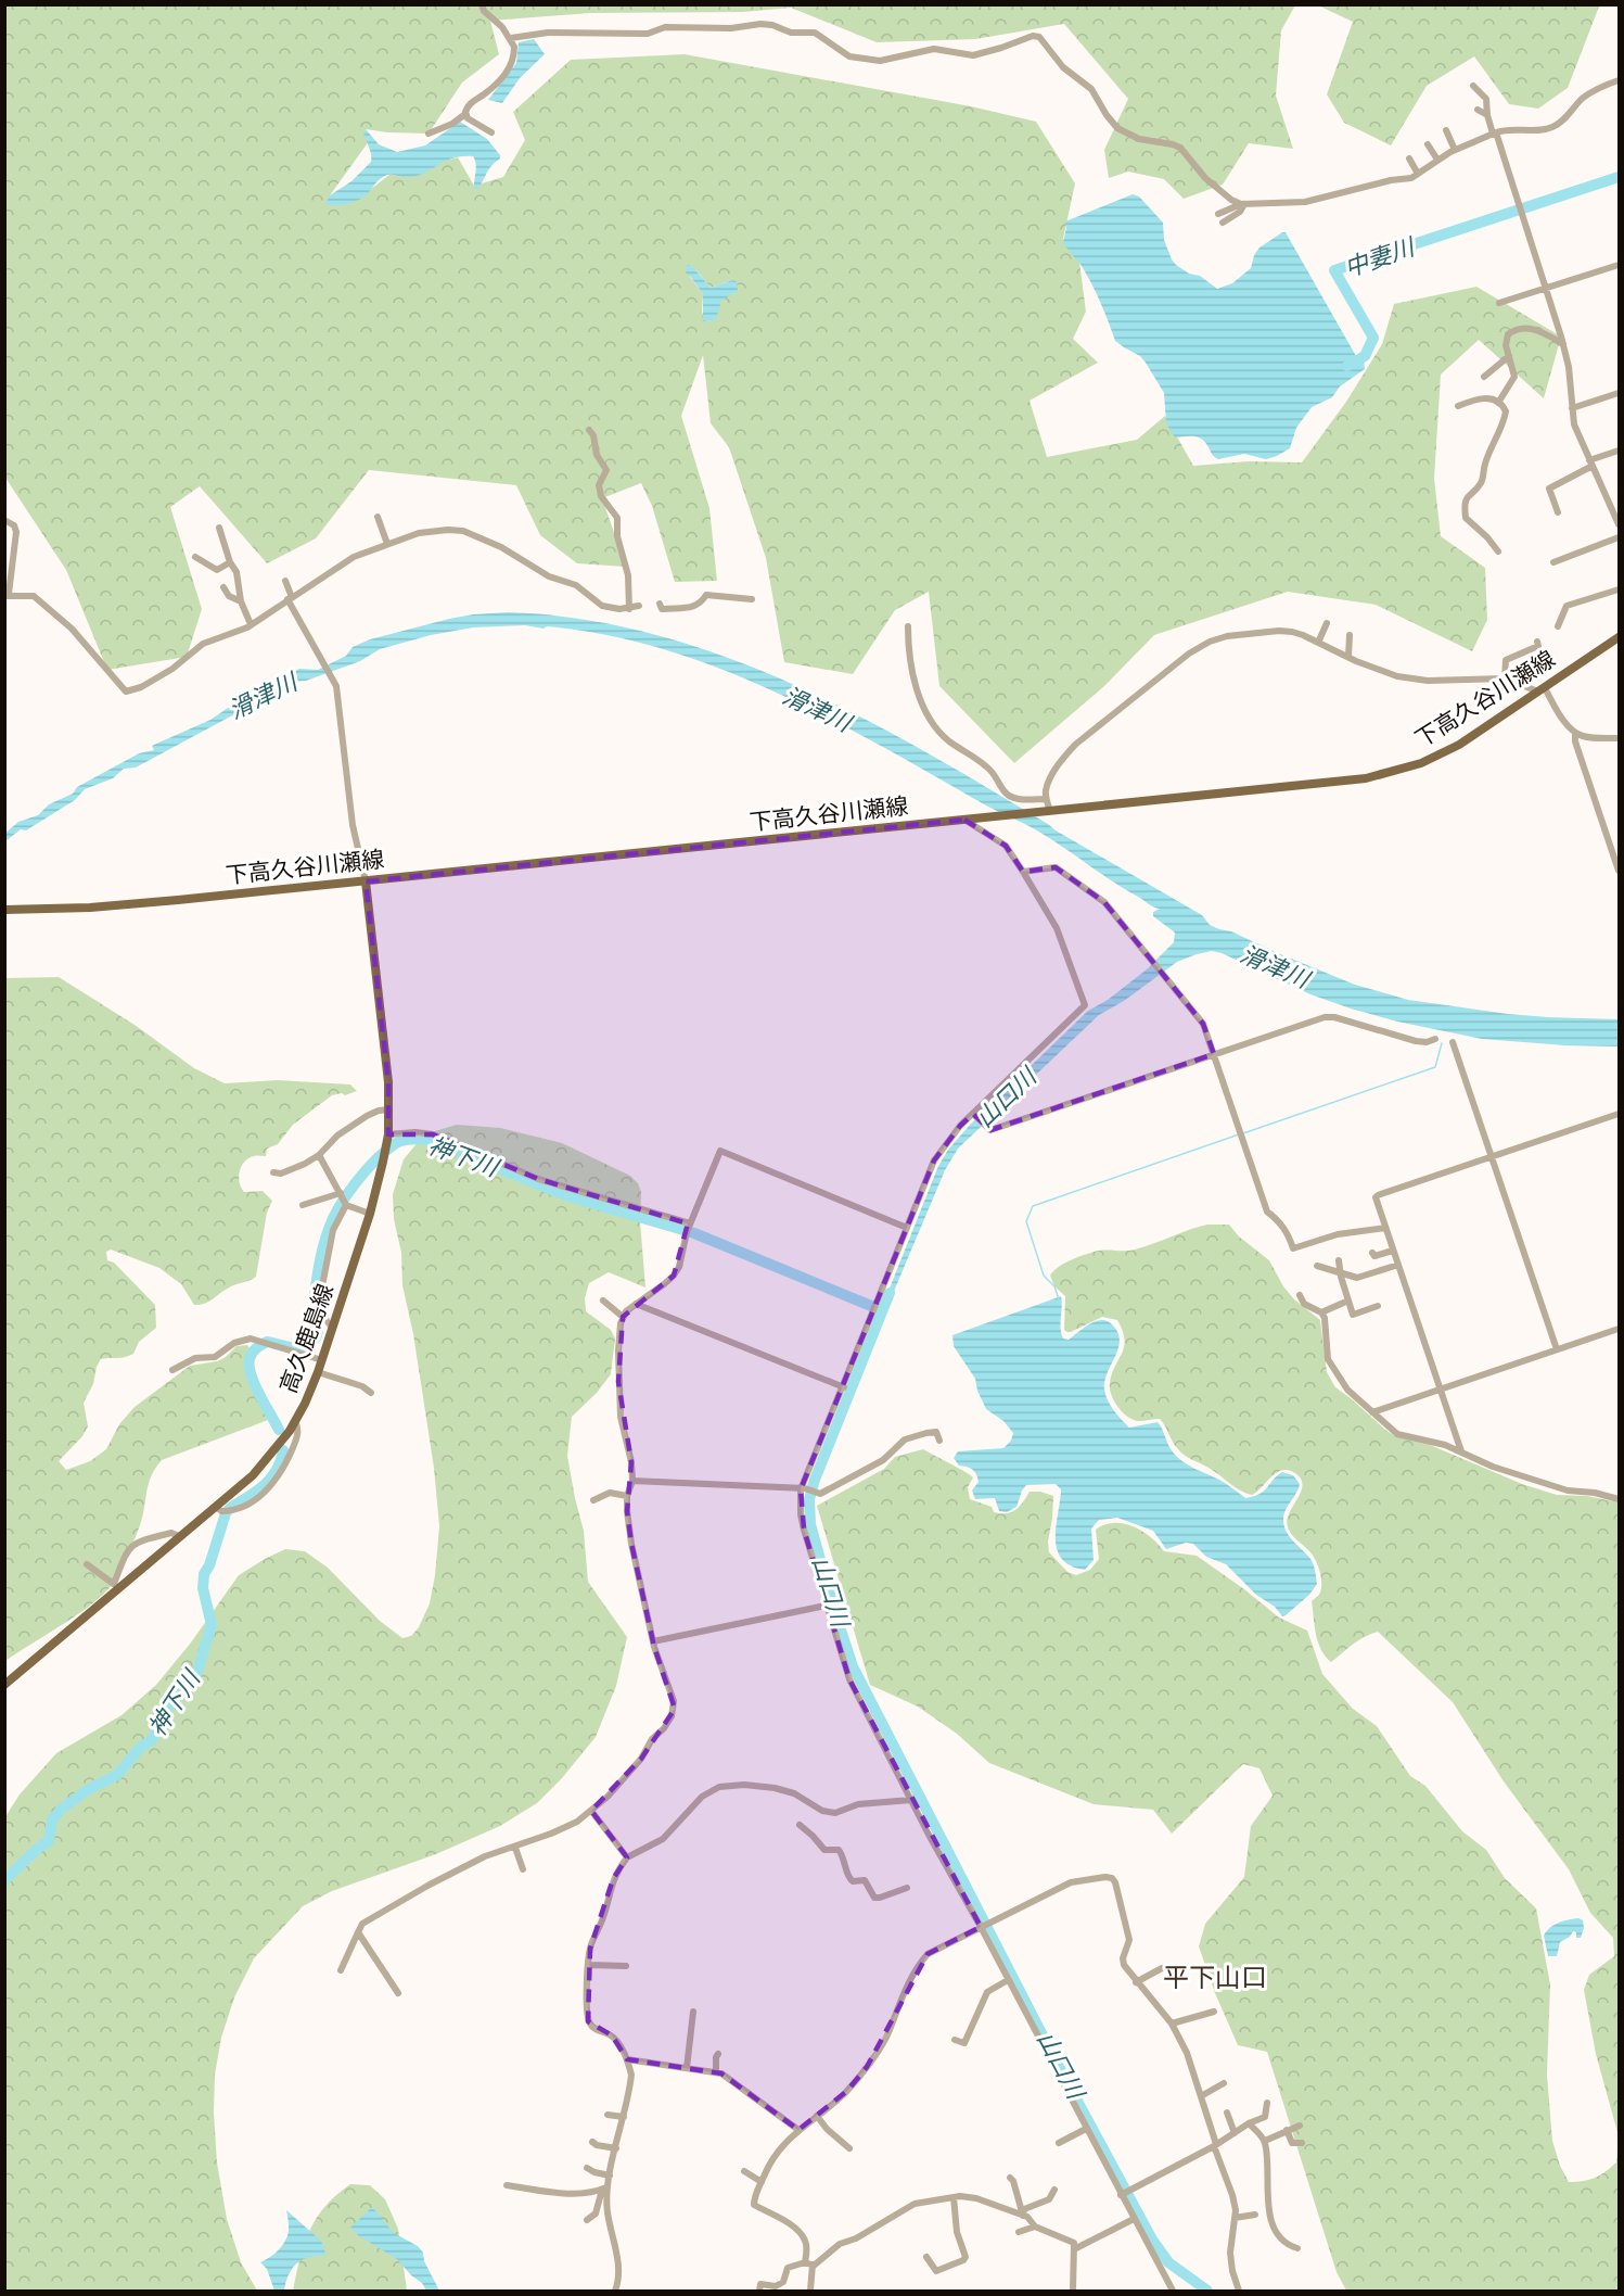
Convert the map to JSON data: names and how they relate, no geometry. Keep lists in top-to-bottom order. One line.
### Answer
{"streets":{"main road":["下高久谷川瀬線","高久鹿島線"]},"crossings":[["下高久谷川瀬線","高久鹿島線"]],"districts":["平下山口"],"water":["中妻川","滑津川","山口川","神下川"]}
